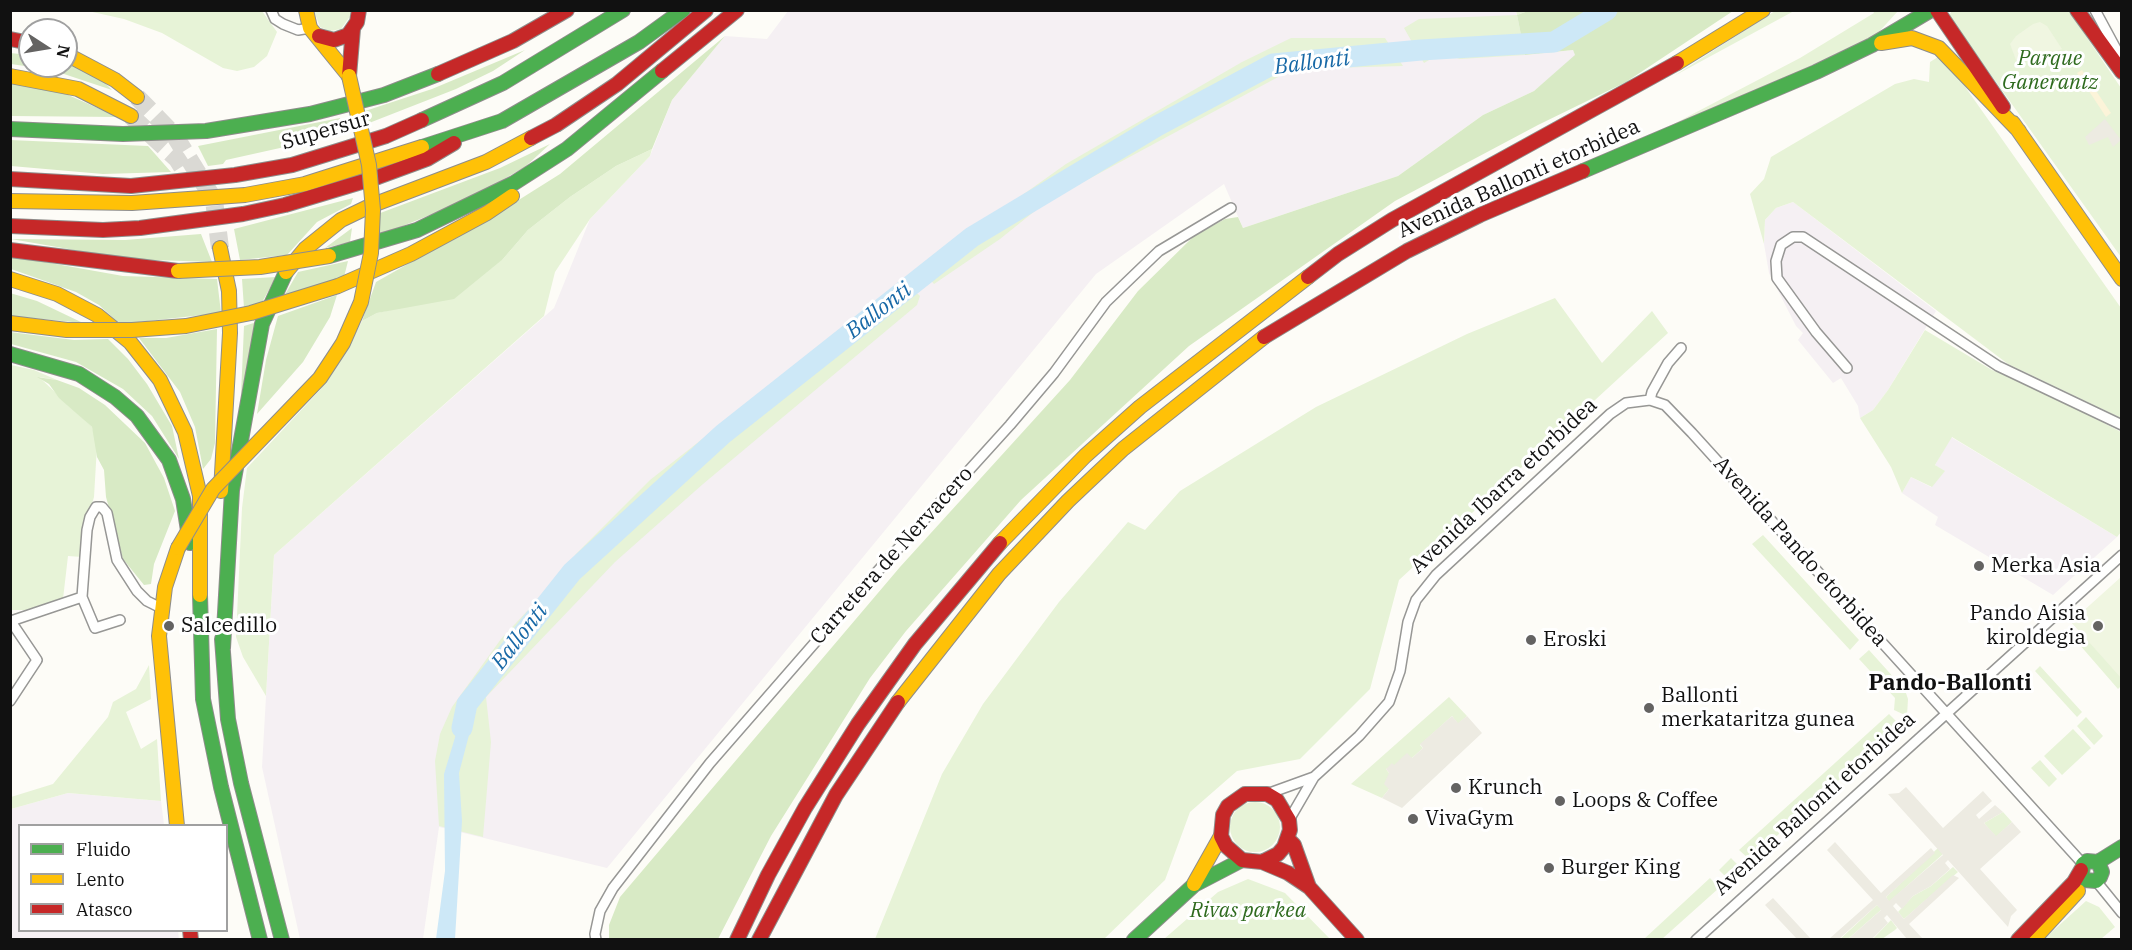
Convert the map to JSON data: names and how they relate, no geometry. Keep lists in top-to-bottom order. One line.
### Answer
{"streets":{"main road":["Supersur","Avenida Ballonti etorbidea"],"street":["Avenida Ibarra etorbidea","Avenida Pando etorbidea","Carretera de Nervacero"]},"crossings":[["Avenida Ballonti etorbidea","Avenida Pando etorbidea"],["Avenida Ibarra etorbidea","Avenida Pando etorbidea"]],"districts":["Pando-Ballonti"],"water":["Ballonti"],"parks":["Parque Ganerantz","Rivas parkea"],"places":["Merka Asia","Salcedillo","Pando Aisia kiroldegia","Eroski","Ballonti merkataritza gunea","Krunch","Loops & Coffee","VivaGym","Burger King"],"legend":["Fluido","Lento","Atasco"],"north":"right"}
